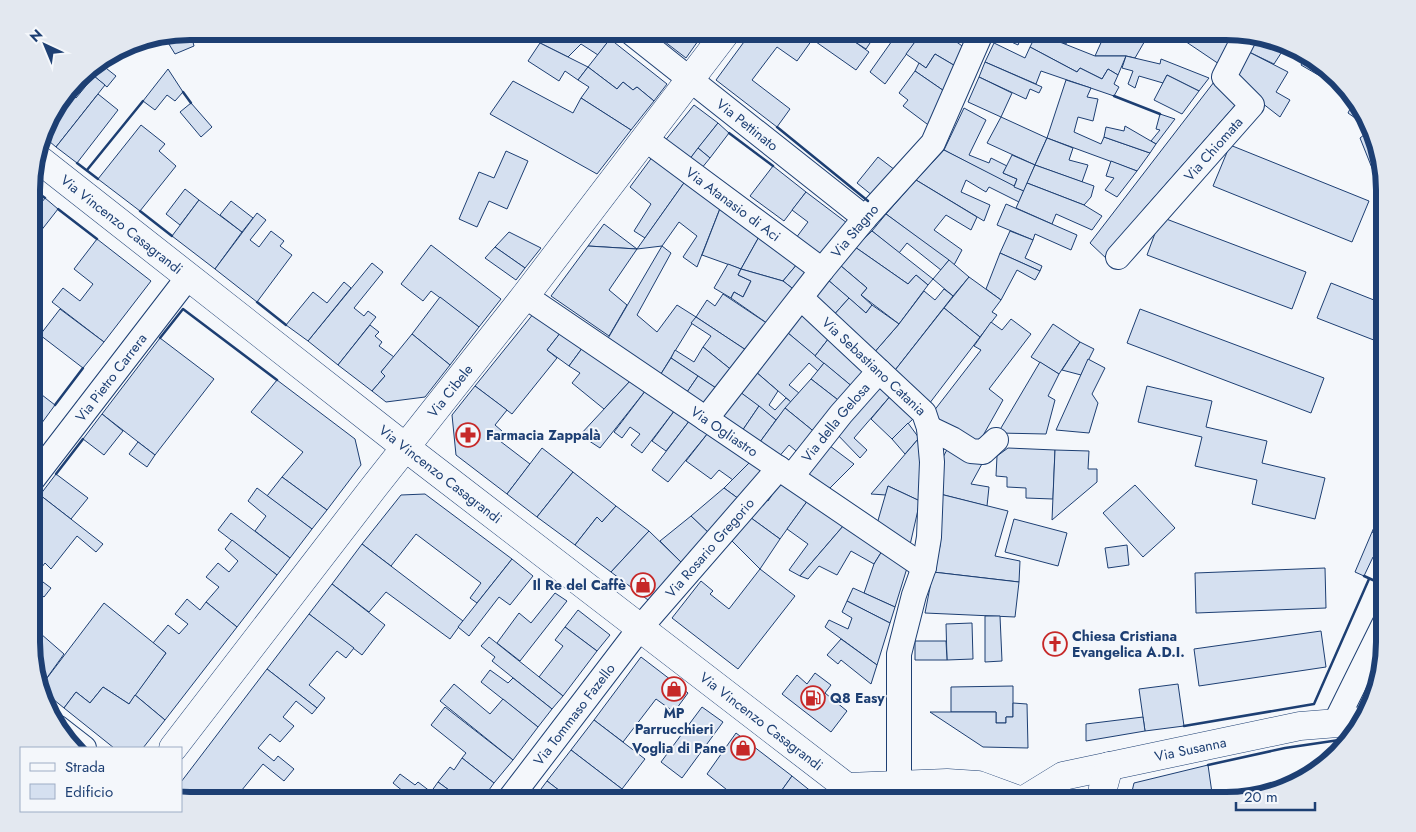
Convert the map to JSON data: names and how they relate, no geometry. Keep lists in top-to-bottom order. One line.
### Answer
{"streets":{"street":["Via Pettinato","Via Chiomata","Via Atanasio di Aci","Via Vincenzo Casagrandi","Via Stagno","Via Sebastiano Catania","Via Pietro Carrera","Via Cibele","Via della Gelosa","Via Ogliastro","Via Rosario Gregorio","Via Tommaso Fazello","Via Susanna"]},"crossings":[["Via Pettinato","Via Stagno"],["Via Pettinato","Via Cibele"],["Via Atanasio di Aci","Via Stagno"],["Via Atanasio di Aci","Via Cibele"],["Via Vincenzo Casagrandi","Via Pietro Carrera"],["Via Vincenzo Casagrandi","Via Cibele"],["Via Vincenzo Casagrandi","Via Rosario Gregorio"],["Via Vincenzo Casagrandi","Via Tommaso Fazello"],["Via Stagno","Via Sebastiano Catania"],["Via Stagno","Via Ogliastro"],["Via Sebastiano Catania","Via della Gelosa"],["Via Sebastiano Catania","Via Ogliastro"],["Via Cibele","Via Ogliastro"],["Via della Gelosa","Via Ogliastro"],["Via della Gelosa","Via Rosario Gregorio"],["Via Ogliastro","Via Rosario Gregorio"],["Via Rosario Gregorio","Via Tommaso Fazello"]],"places":{"pharmacy":["Farmacia Zappalà"],"shop":["Il Re del Caffè","MP Parrucchieri","Voglia di Pane"],"church":["Chiesa Cristiana Evangelica A.D.I."],"fuel station":["Q8 Easy"]},"legend":["Strada","Edificio"],"scale_bar":"20 m","north":"top left"}
